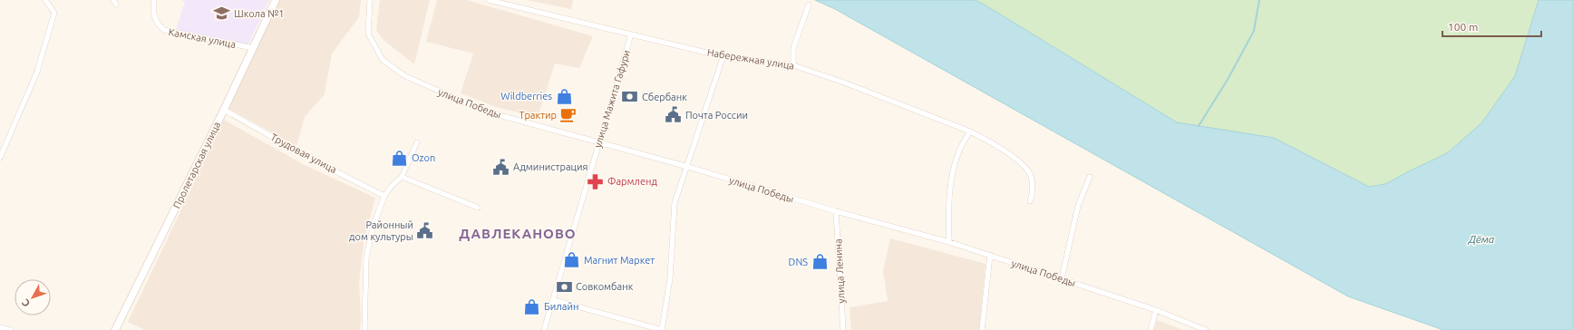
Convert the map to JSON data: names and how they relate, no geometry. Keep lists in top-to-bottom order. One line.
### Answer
{"streets":{"street":["Камская улица","Набережная улица","улица Мажита Гафури","улица Победы","Трудовая улица","Пролетарская улица","улица Ленина"]},"crossings":[["Камская улица","Пролетарская улица"],["Набережная улица","улица Мажита Гафури"],["улица Мажита Гафури","улица Победы"],["улица Победы","улица Ленина"],["Трудовая улица","Пролетарская улица"]],"districts":["ДАВЛЕКАНОВО"],"water":["Дёма"],"places":{"school or university":["Школа №1"],"shop":["Wildberries","Ozon","Магнит Маркет","DNS","Билайн"],"bank":["Сбербанк","Совкомбанк"],"cafe":["Трактир"],"public building":["Почта России","Администрация","Районный дом культуры"],"pharmacy":["Фармленд"]},"scale_bar":"100 m","north":"bottom left"}
